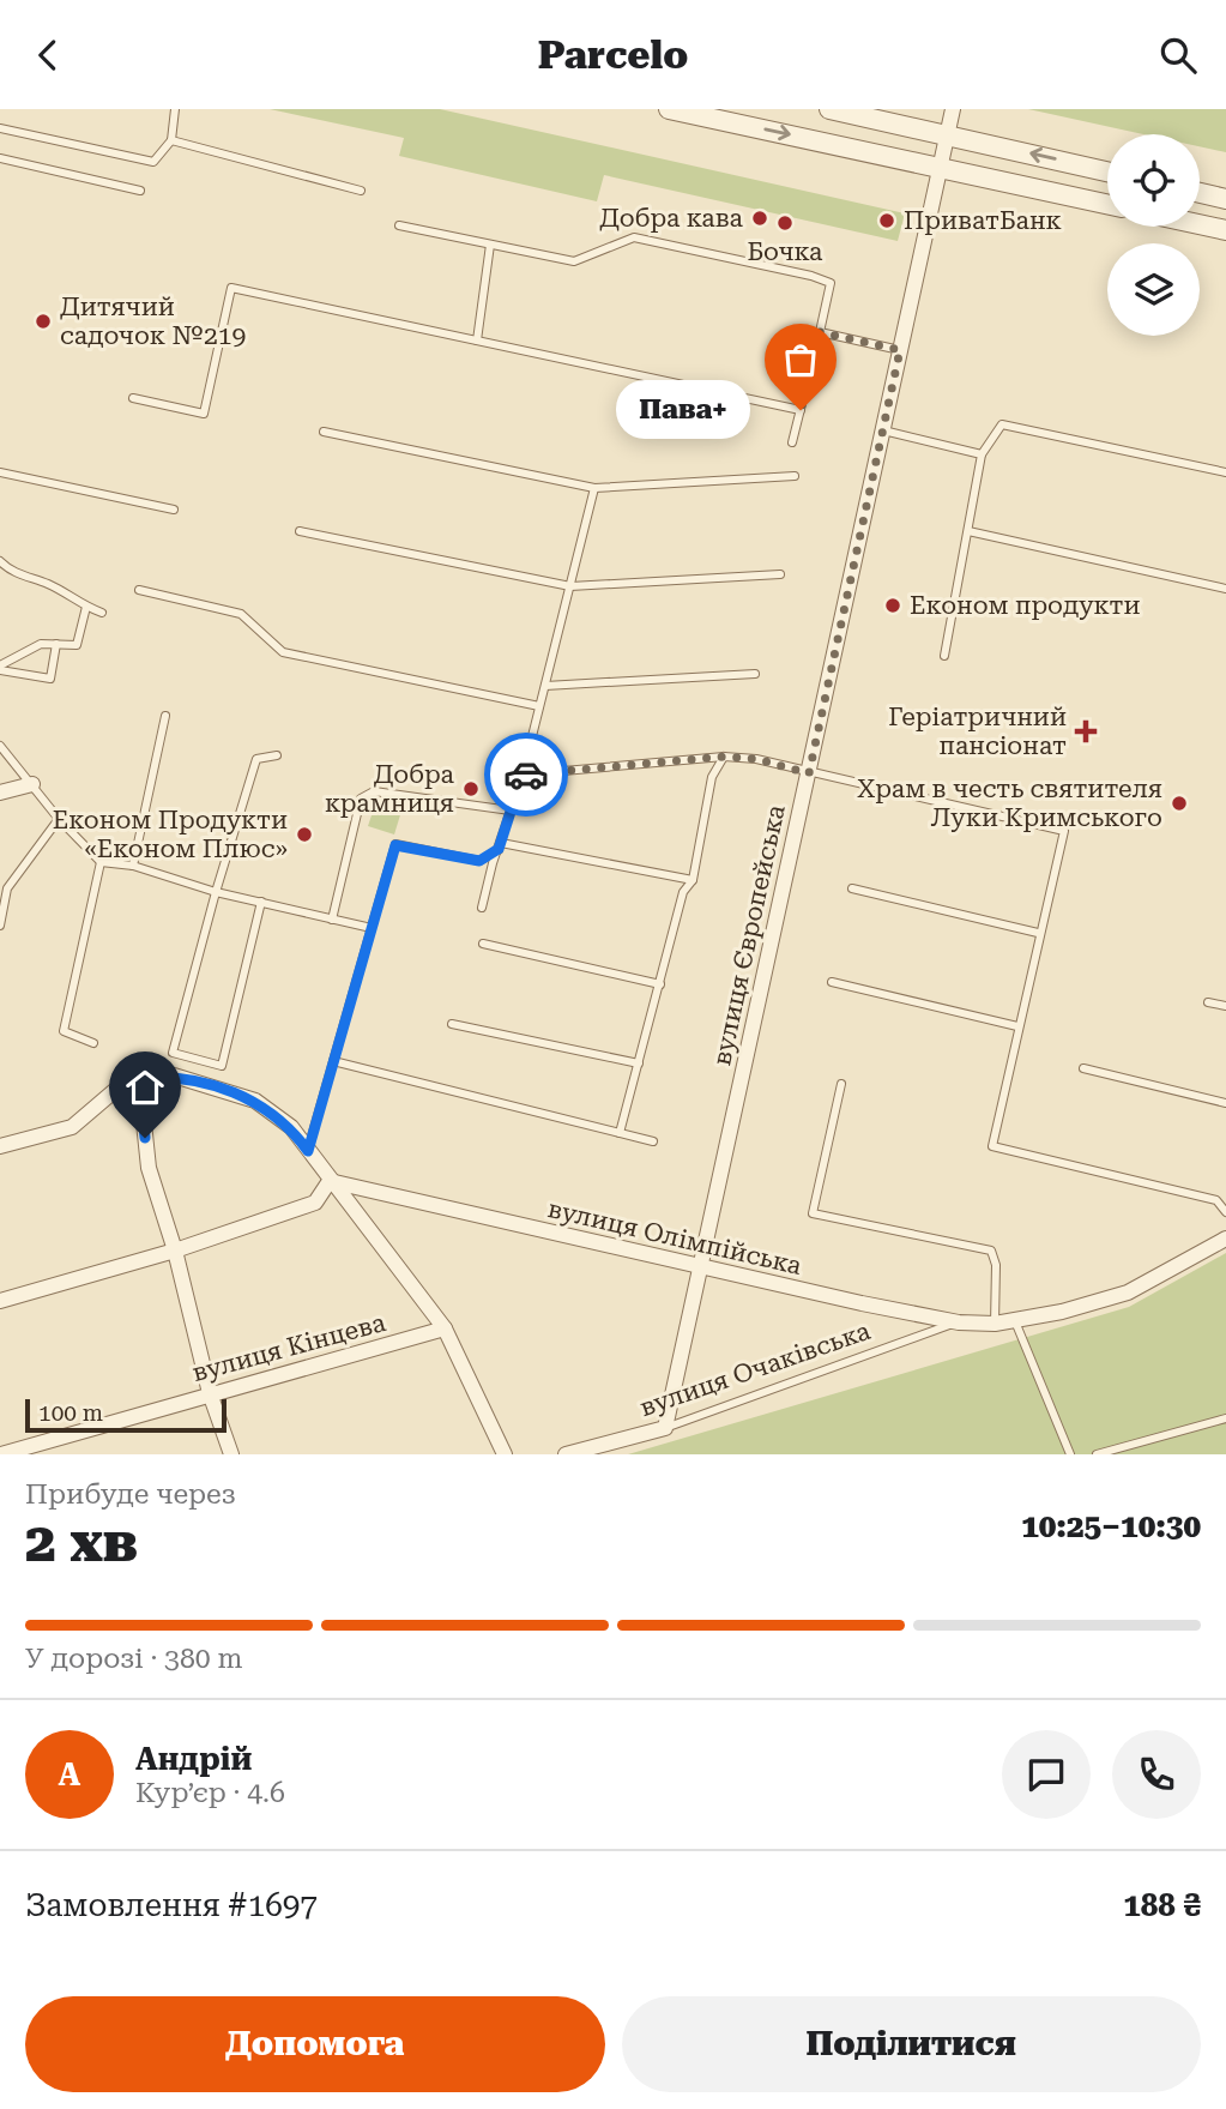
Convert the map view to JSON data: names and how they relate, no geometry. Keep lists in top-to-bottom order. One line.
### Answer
{"streets":{"street":["вулиця Європейська","вулиця Олімпійська","вулиця Кінцева","вулиця Очаківська"]},"crossings":[["вулиця Європейська","вулиця Олімпійська"],["вулиця Європейська","вулиця Очаківська"],["вулиця Олімпійська","вулиця Очаківська"]],"places":{"other":["Добра кава","ПриватБанк","Бочка","Дитячий садочок №219","Пава+","Економ продукти","Добра крамниця","Храм в честь святителя Луки Кримського","Економ Продукти «Економ Плюс»"],"health":["Геріатричний пансіонат"]},"scale_bar":"100 m","page":{"header":"Parcelo","bubble":"Пава+","scale":"100 m","heading":["2 хв","Прибуде через","10:25–10:30"],"panel":["Андрій","Кур’єр · 4.6","Замовлення #1697","188 ₴"],"bar":"У дорозі · 380 m","round":"А","buttons":["Допомога","Поділитися"]}}
